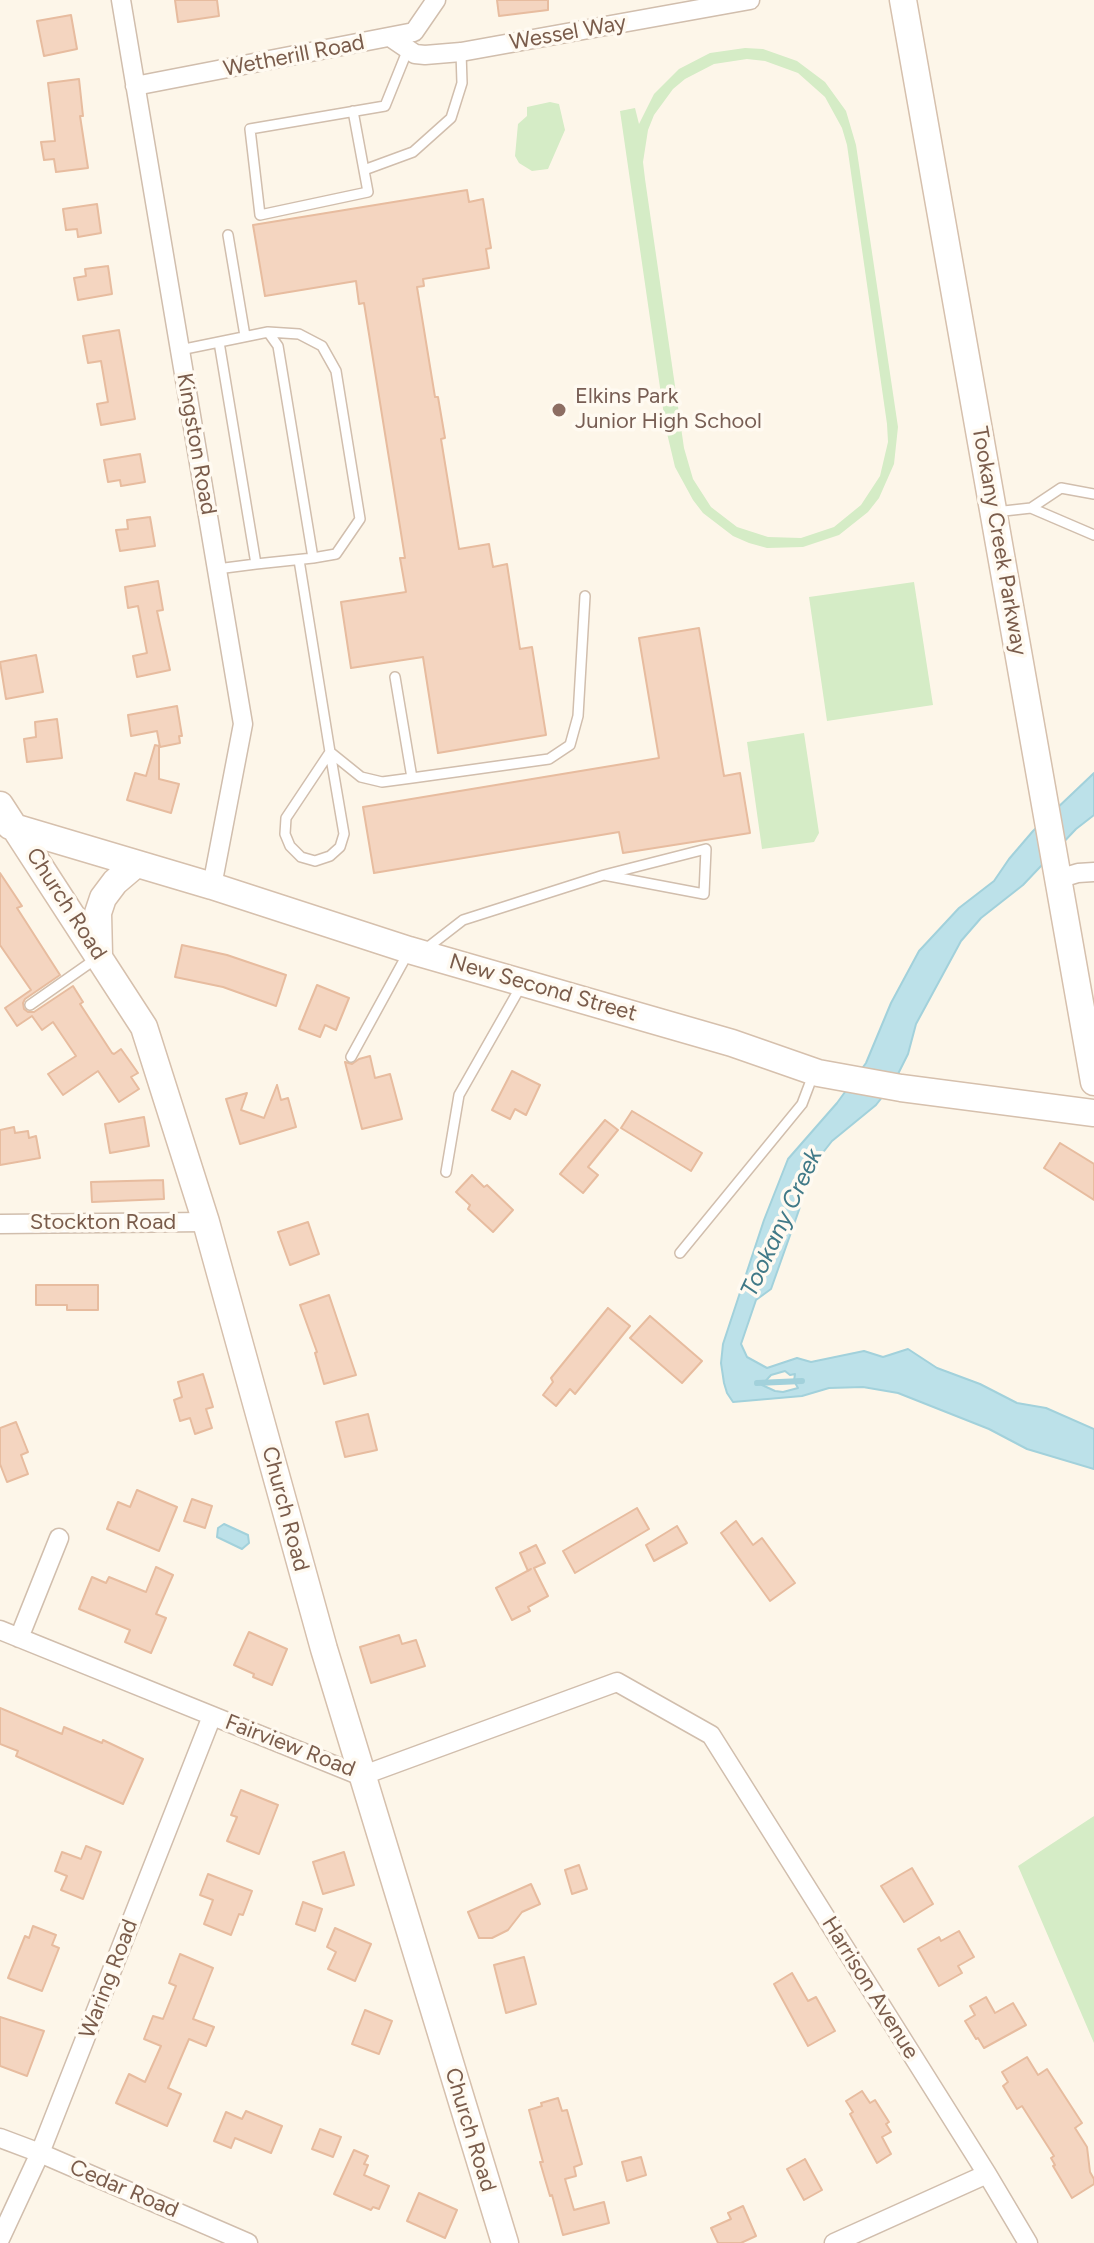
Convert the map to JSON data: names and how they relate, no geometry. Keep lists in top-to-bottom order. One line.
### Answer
{"streets":{"street":["Wessel Way","Wetherill Road","Kingston Road","Tookany Creek Parkway","Church Road","New Second Street","Stockton Road","Fairview Road","Waring Road","Harrison Avenue","Cedar Road"]},"crossings":[["Wessel Way","Wetherill Road"],["Wetherill Road","Kingston Road"],["Kingston Road","New Second Street"],["Church Road","New Second Street"],["Church Road","Stockton Road"],["Church Road","Fairview Road"],["Fairview Road","Waring Road"],["Fairview Road","Harrison Avenue"],["Waring Road","Cedar Road"]],"water":["Tookany Creek"],"places":["Elkins Park Junior High School"]}
